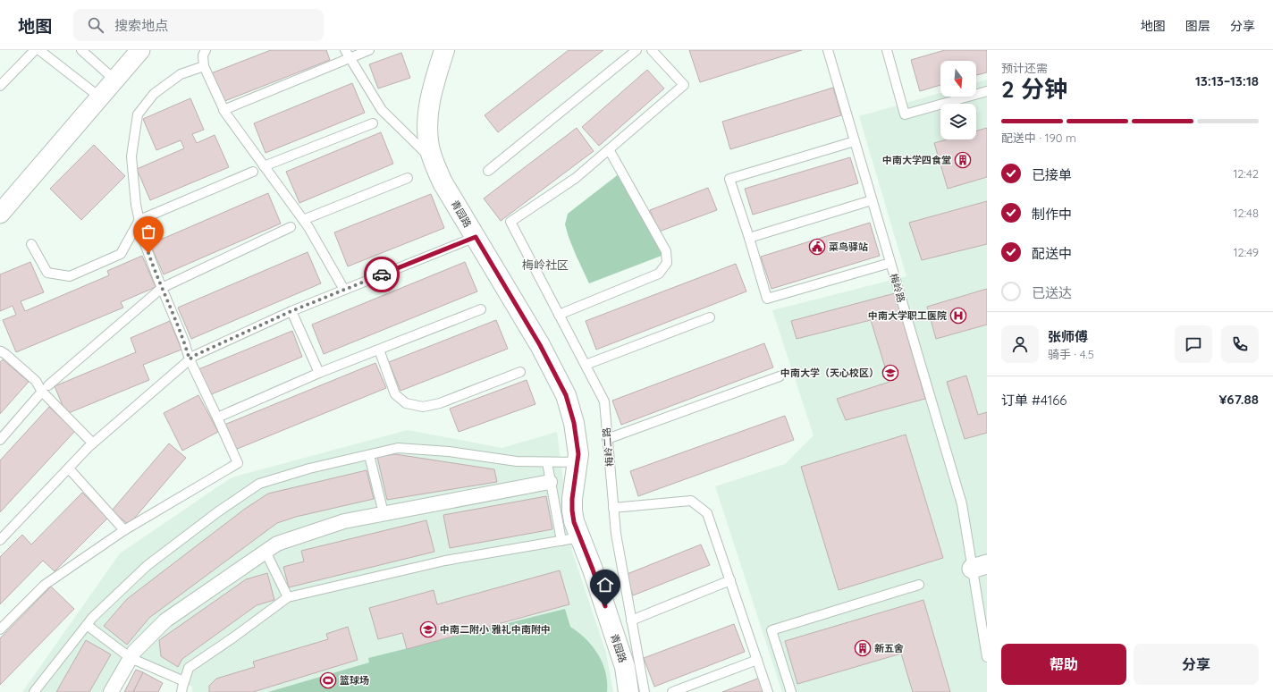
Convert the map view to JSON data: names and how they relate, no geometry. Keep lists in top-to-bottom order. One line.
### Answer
{"streets":{"street":["青园路"],"lane":["梅岭路","梅岭二路"]},"districts":["梅岭社区"],"places":{"building":["中南大学四食堂","新五舍"],"public building":["菜鸟驿站"],"hospital":["中南大学职工医院"],"school or university":["中南大学（天心校区）","中南二附小 雅礼中南附中"],"sports":["篮球场"]},"north":"bottom","page":{"header":"地图","search":"搜索地点","nav":["地图","图层","分享"],"heading":["2 分钟","预计还需","13:13–13:18"],"panel":["张师傅","骑手 · 4.5","订单 #4166","¥67.88"],"bar":"配送中 · 190 m","list":[["已接单","12:42"],["制作中","12:48"],["配送中","12:49"],"已送达"],"buttons":["帮助","分享"]}}
